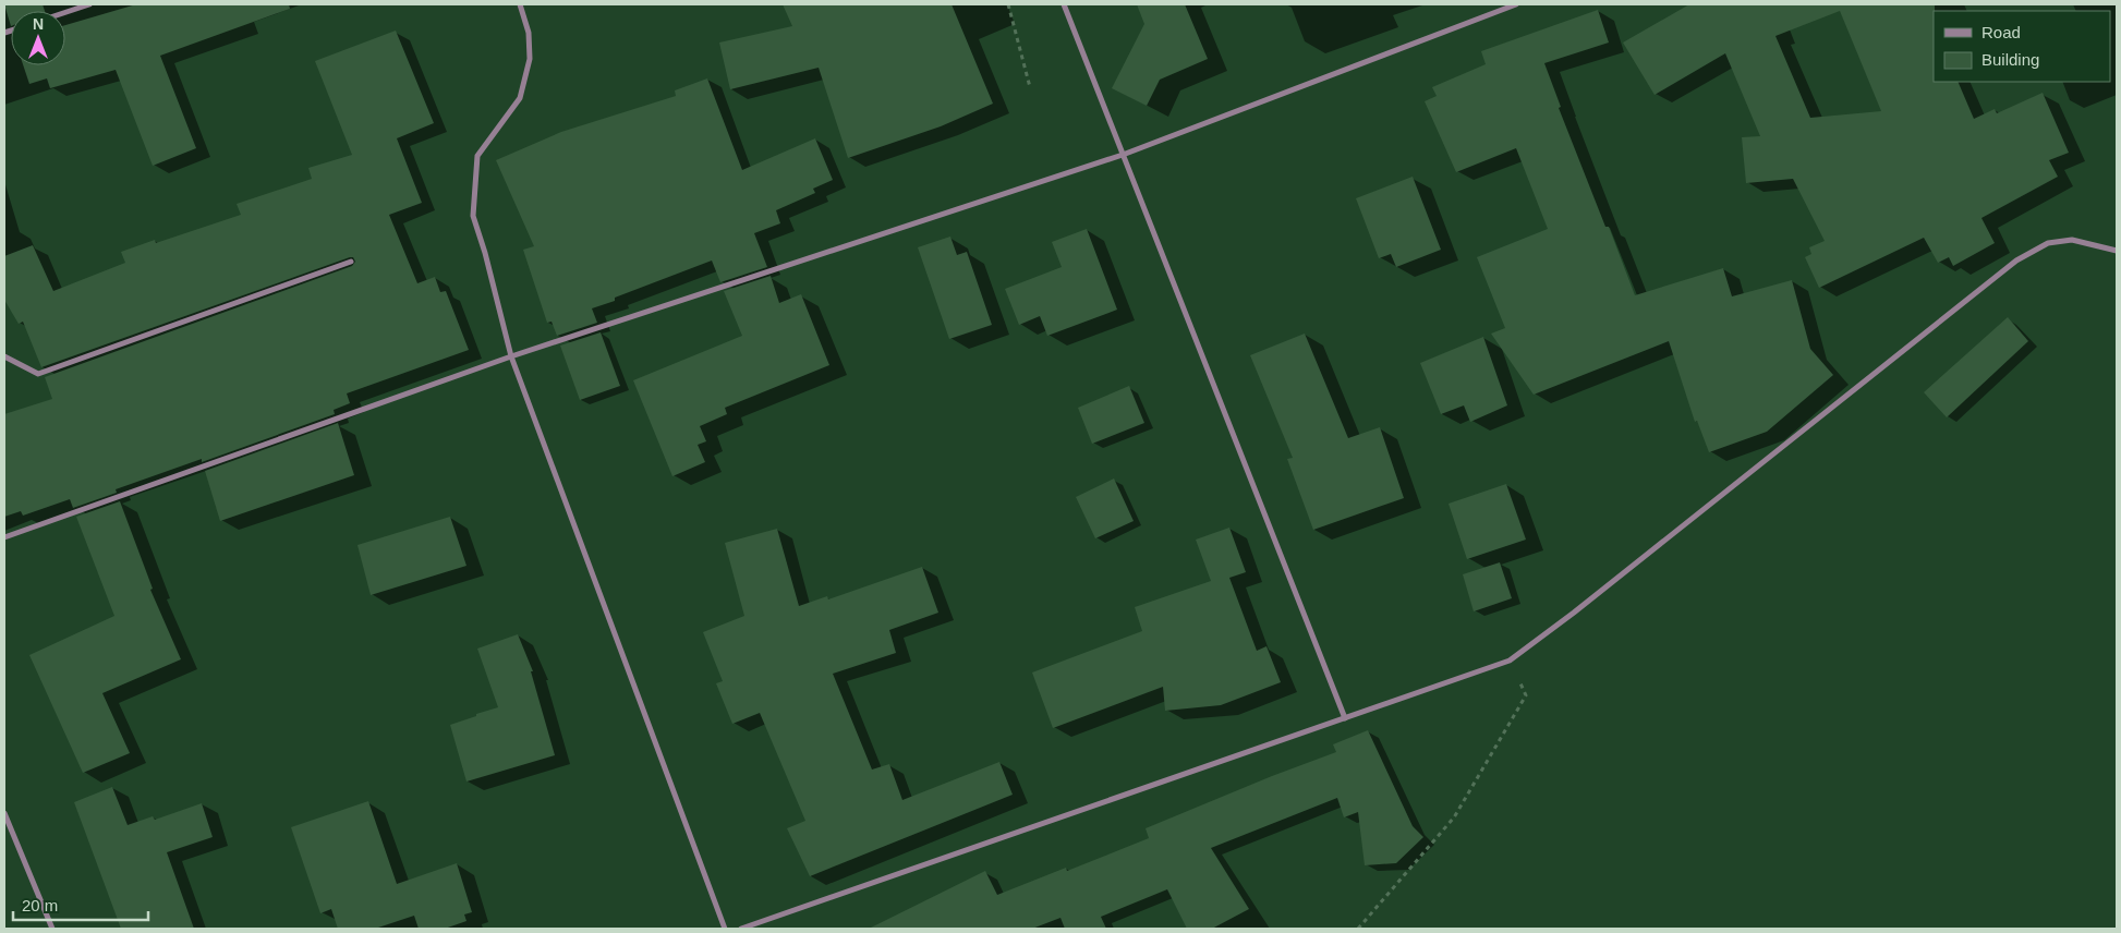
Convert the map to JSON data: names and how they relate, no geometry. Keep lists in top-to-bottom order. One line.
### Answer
{"legend":["Road","Building"],"scale_bar":"20 m","north":"top"}
